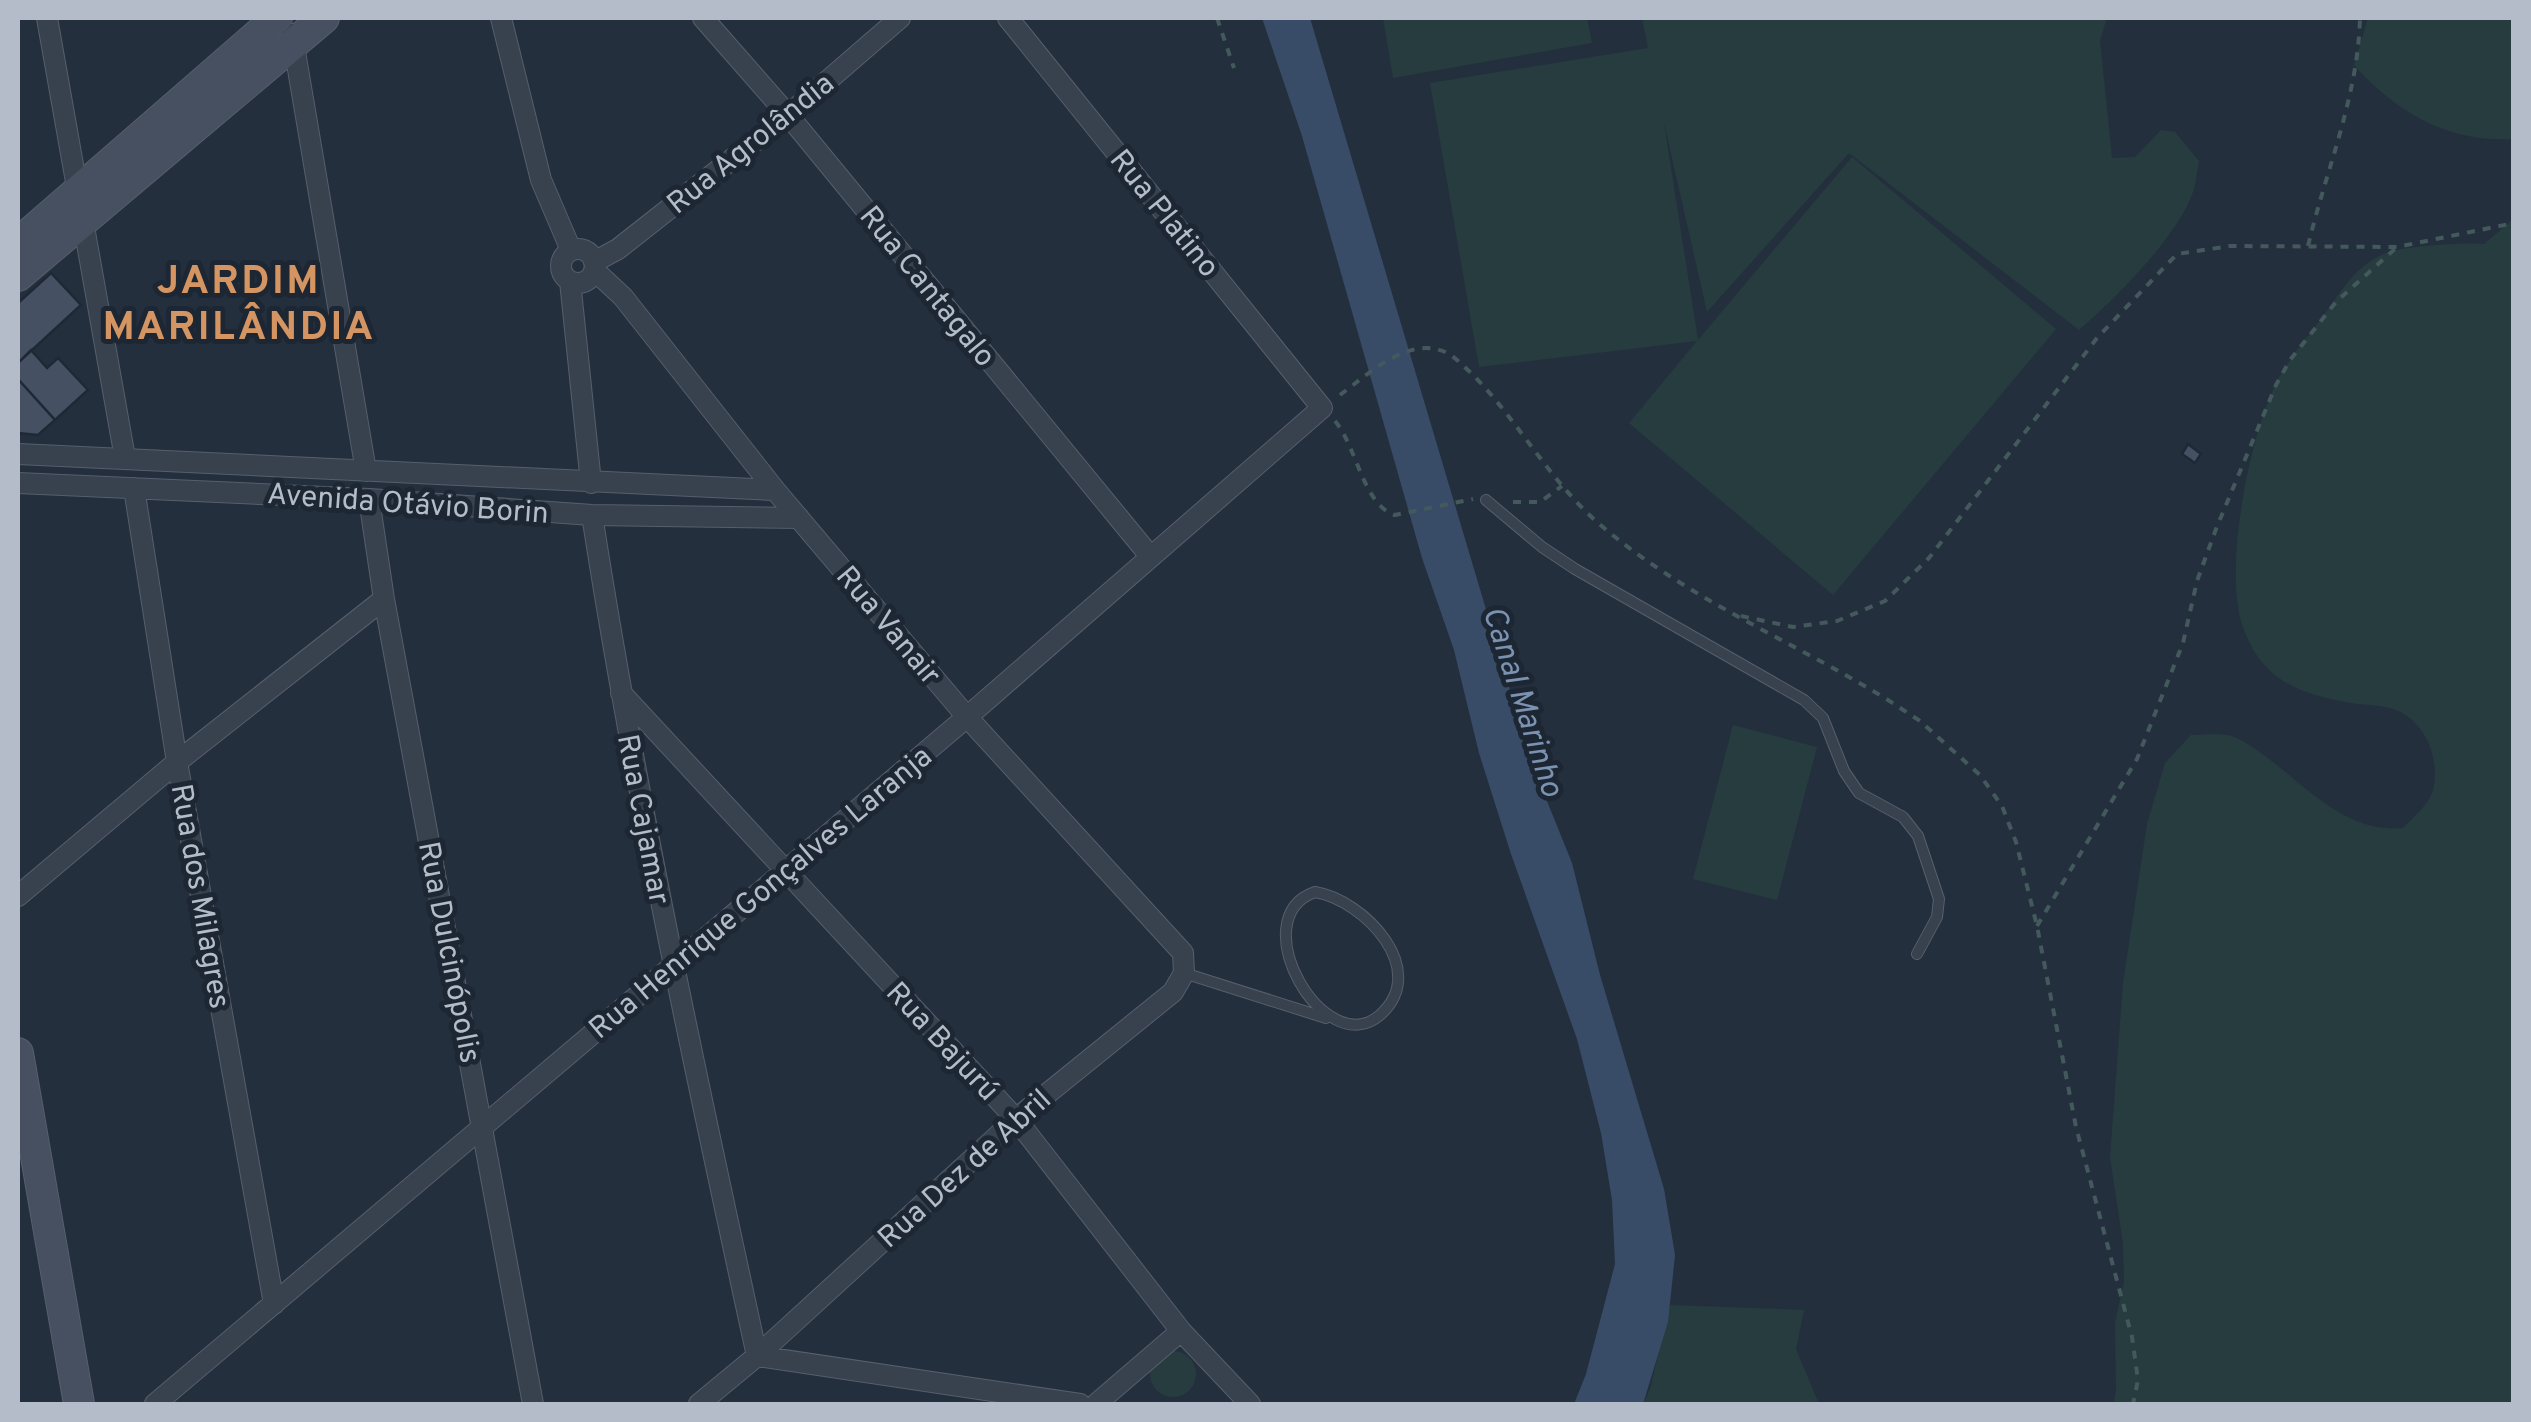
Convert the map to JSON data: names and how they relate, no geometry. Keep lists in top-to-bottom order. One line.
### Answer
{"streets":{"street":["Rua Agrolândia","Rua Platino","Rua Cantagalo","Avenida Otávio Borin","Rua Vanair","Rua Cajamar","Rua Henrique Gonçalves Laranja","Rua dos Milagres","Rua Dulcinópolis","Rua Bajurú","Rua Dez de Abril"]},"crossings":[["Rua Agrolândia","Rua Cantagalo"],["Rua Agrolândia","Rua Vanair"],["Rua Platino","Rua Henrique Gonçalves Laranja"],["Rua Cantagalo","Rua Henrique Gonçalves Laranja"],["Avenida Otávio Borin","Rua Vanair"],["Avenida Otávio Borin","Rua Cajamar"],["Avenida Otávio Borin","Rua dos Milagres"],["Avenida Otávio Borin","Rua Dulcinópolis"],["Rua Vanair","Rua Henrique Gonçalves Laranja"],["Rua Vanair","Rua Dez de Abril"],["Rua Cajamar","Rua Henrique Gonçalves Laranja"],["Rua Cajamar","Rua Bajurú"],["Rua Cajamar","Rua Dez de Abril"],["Rua Henrique Gonçalves Laranja","Rua dos Milagres"],["Rua Henrique Gonçalves Laranja","Rua Dulcinópolis"],["Rua Henrique Gonçalves Laranja","Rua Bajurú"],["Rua Bajurú","Rua Dez de Abril"]],"districts":["JARDIM MARILÂNDIA"],"water":["Canal Marinho"]}
